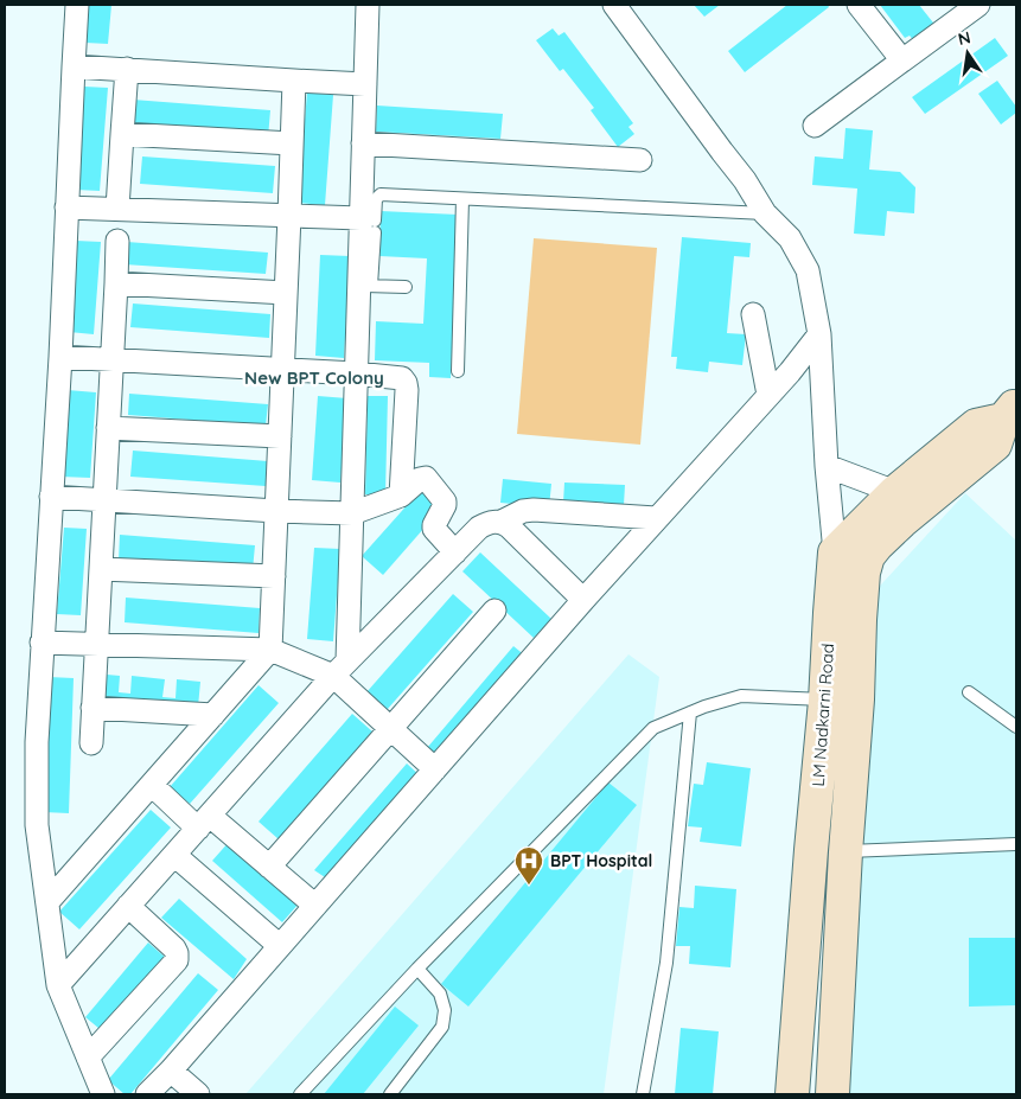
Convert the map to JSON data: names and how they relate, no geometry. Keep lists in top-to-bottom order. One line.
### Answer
{"streets":{"street":["LM Nadkarni Road"]},"districts":["New BPT Colony"],"places":{"hospital":["BPT Hospital"]},"north":"top"}
